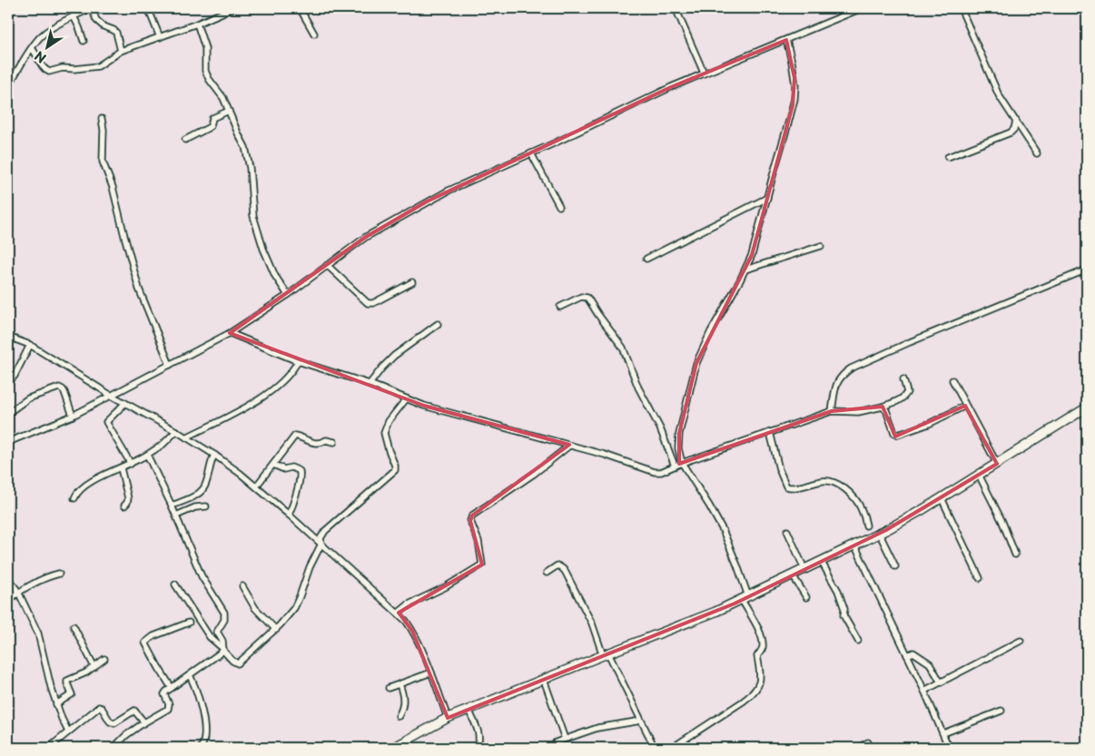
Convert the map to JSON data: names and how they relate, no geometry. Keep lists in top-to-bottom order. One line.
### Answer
{"north":"bottom left"}
